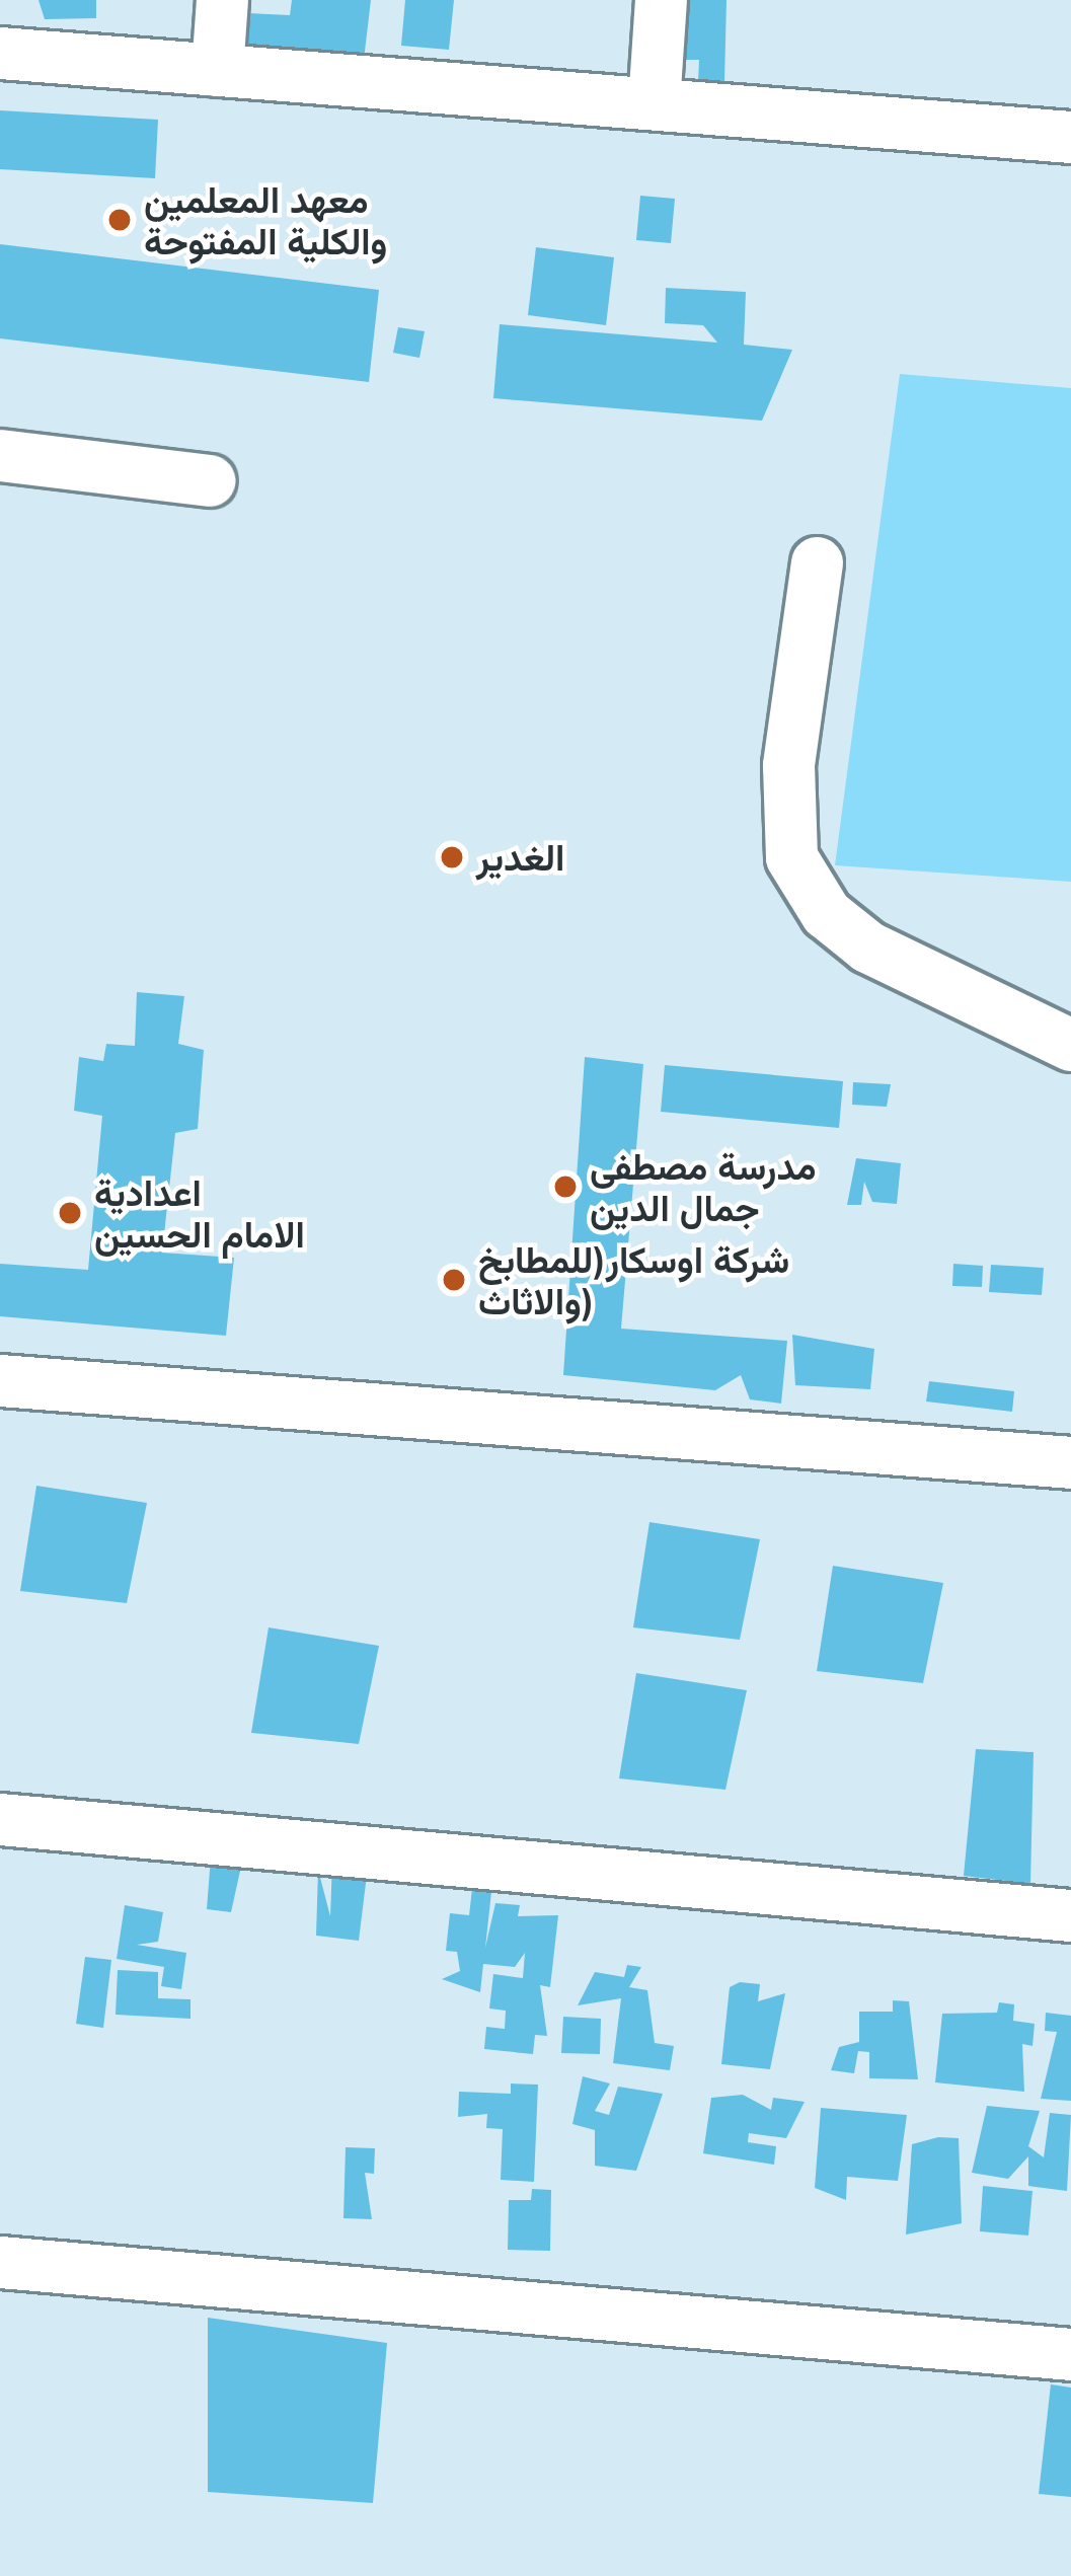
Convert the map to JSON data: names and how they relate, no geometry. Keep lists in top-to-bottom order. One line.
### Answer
{"places":["معهد المعلمين والكلية المفتوحة","الغدير","مدرسة مصطفى جمال الدين","اعدادية الامام الحسين","شركة اوسكار(للمطابخ والاثاث)"]}
